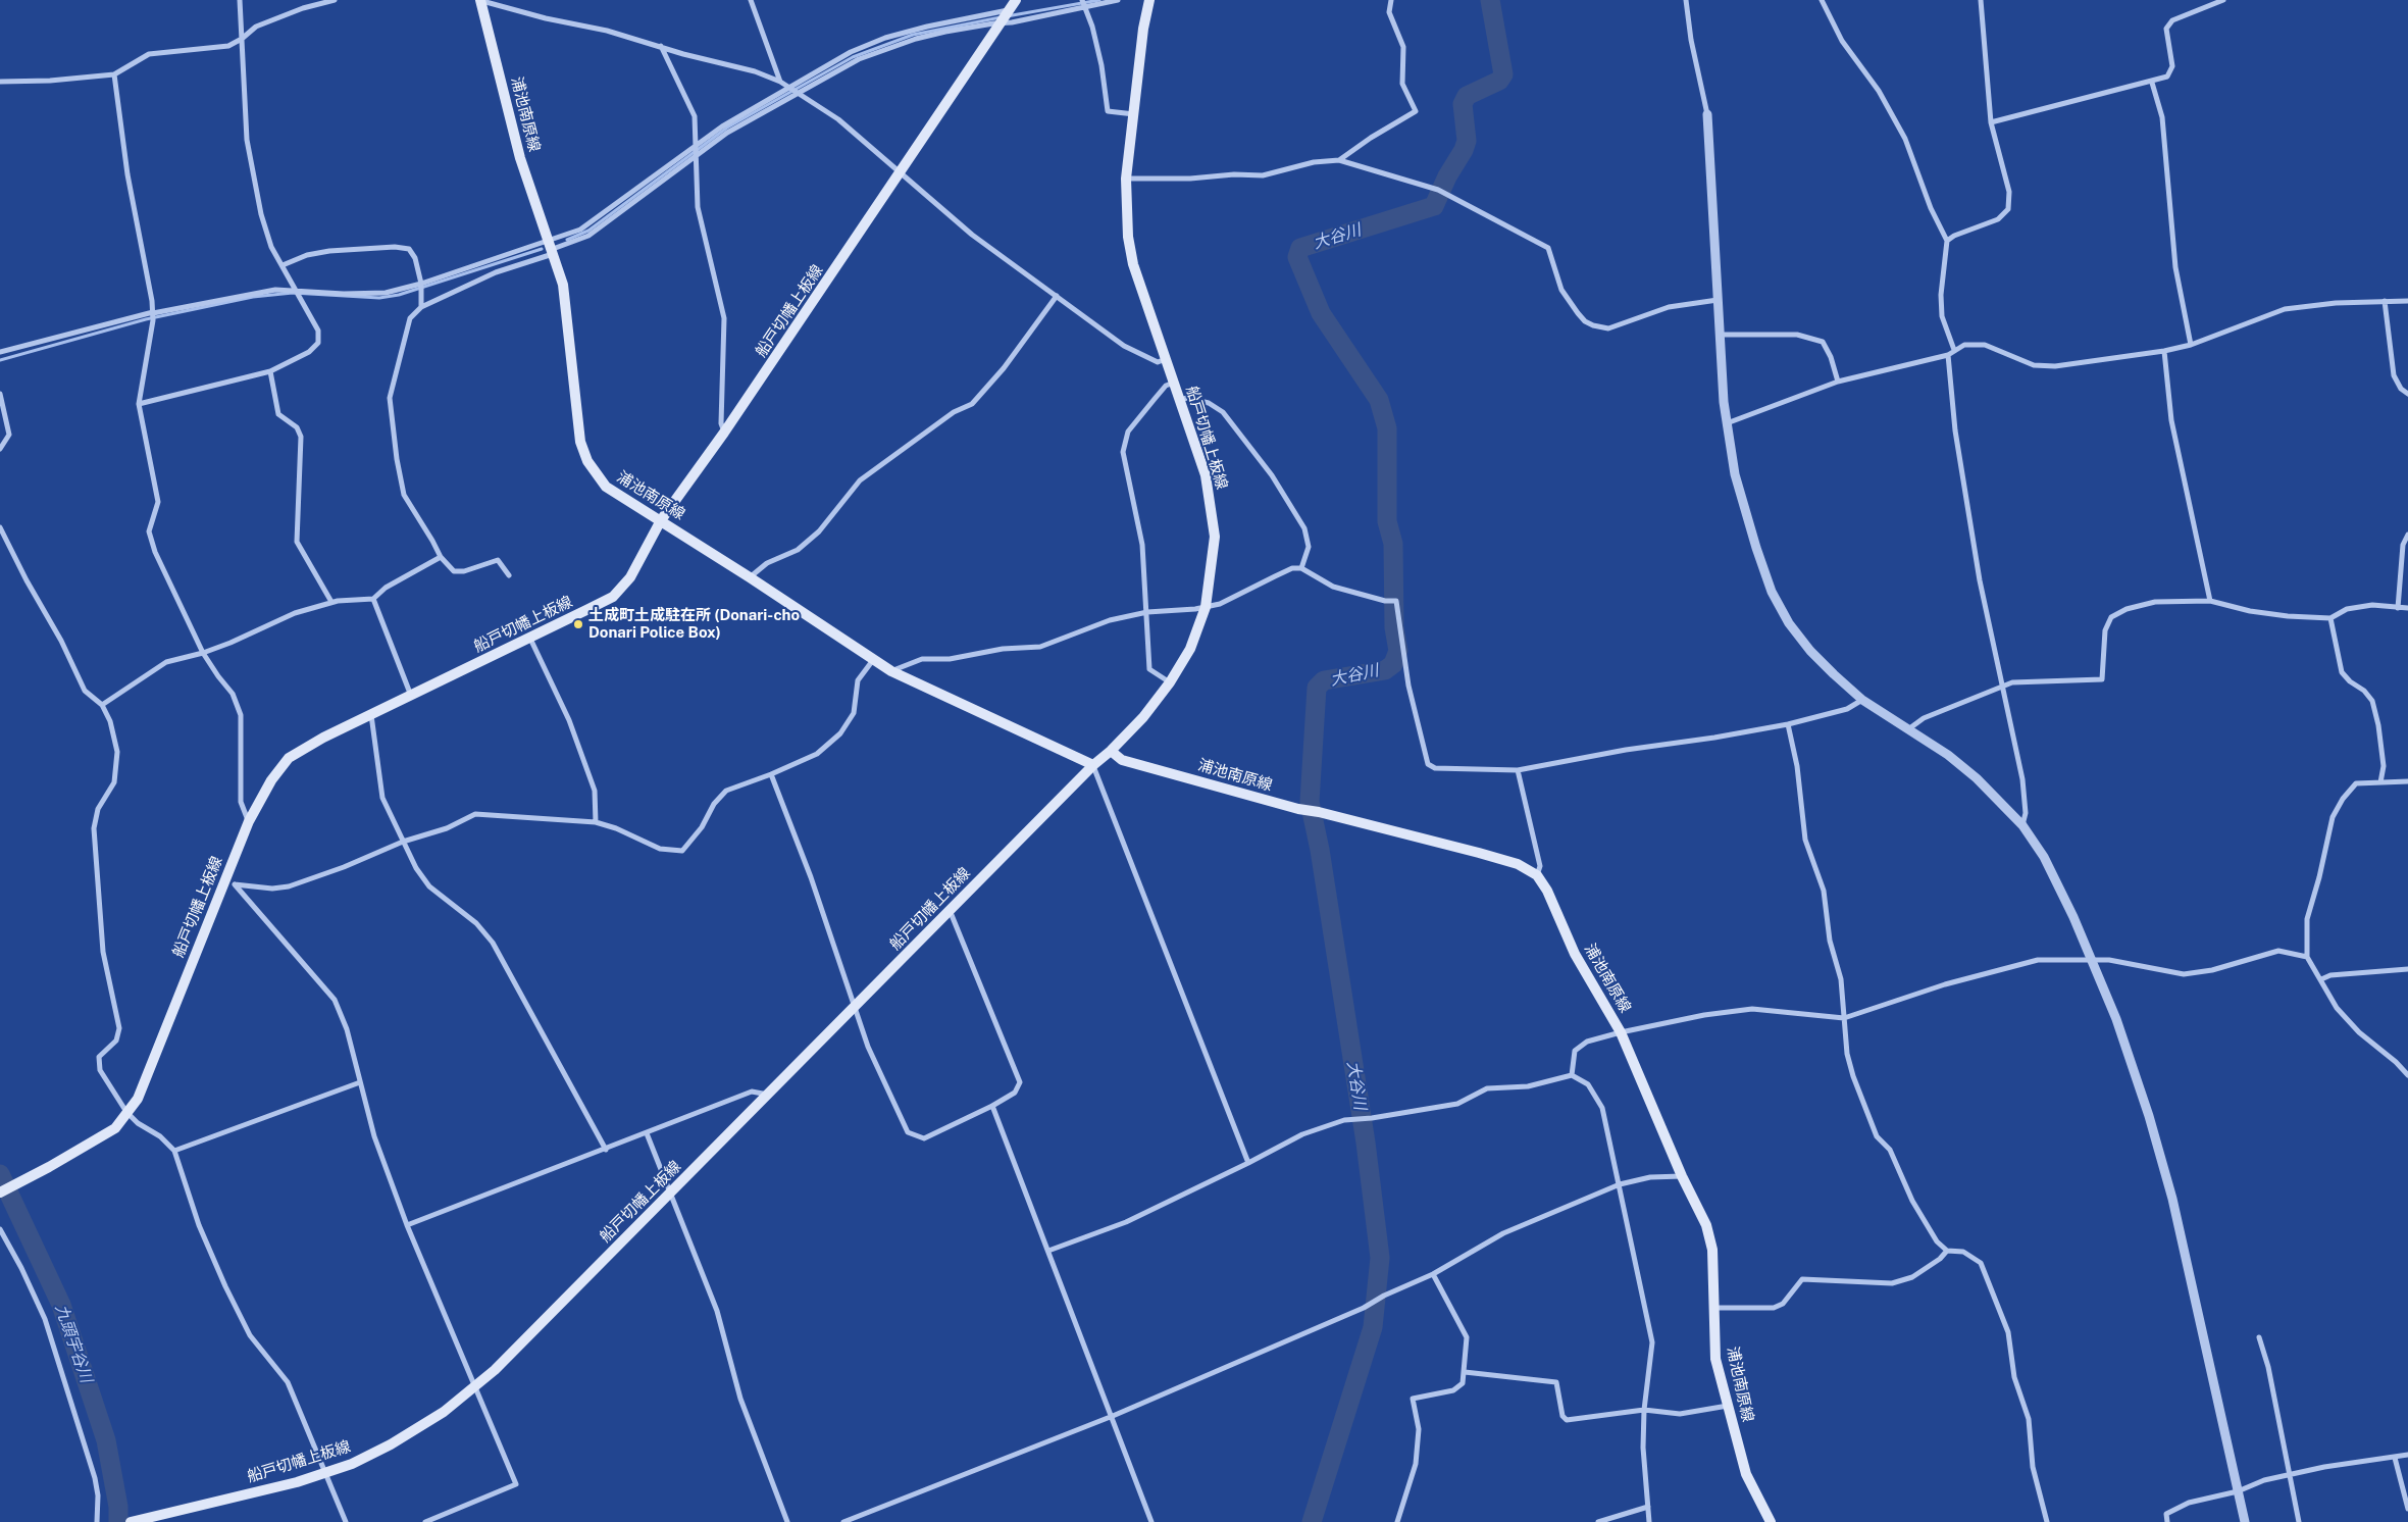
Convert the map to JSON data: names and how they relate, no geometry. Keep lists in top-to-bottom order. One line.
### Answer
{"streets":{"main road":["浦池南原線","船戸切幡上板線"]},"crossings":[["浦池南原線","船戸切幡上板線"]],"water":["大谷川","九頭宇谷川"],"places":["土成町土成駐在所 (Donari-cho Donari Police Box)"]}
